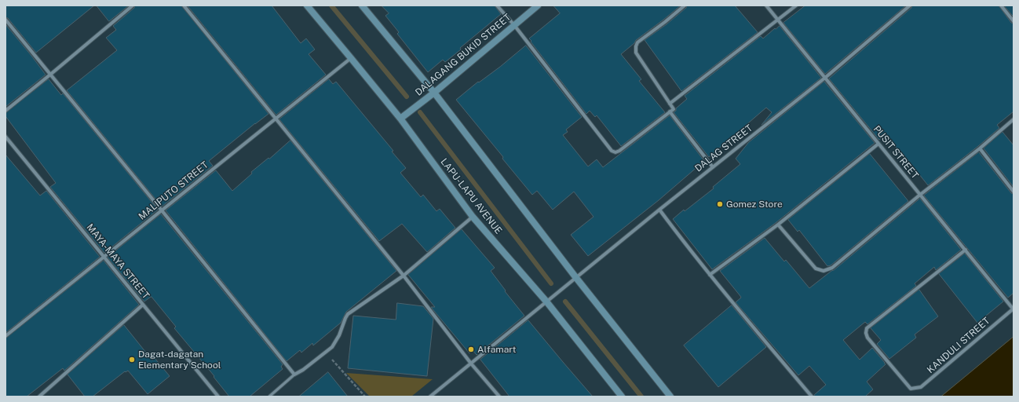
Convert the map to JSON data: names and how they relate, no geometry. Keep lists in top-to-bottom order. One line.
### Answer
{"streets":{"main road":["DALAGANG BUKID STREET","LAPU-LAPU AVENUE"],"street":["DALAG STREET","PUSIT STREET","MALIPUTO STREET","MAYA-MAYA STREET","KANDULI STREET"]},"crossings":[["DALAGANG BUKID STREET","LAPU-LAPU AVENUE"],["DALAG STREET","PUSIT STREET"],["DALAG STREET","LAPU-LAPU AVENUE"],["PUSIT STREET","KANDULI STREET"],["MALIPUTO STREET","LAPU-LAPU AVENUE"],["MALIPUTO STREET","MAYA-MAYA STREET"]],"places":["Gomez Store","Alfamart","Dagat-dagatan Elementary School"]}
